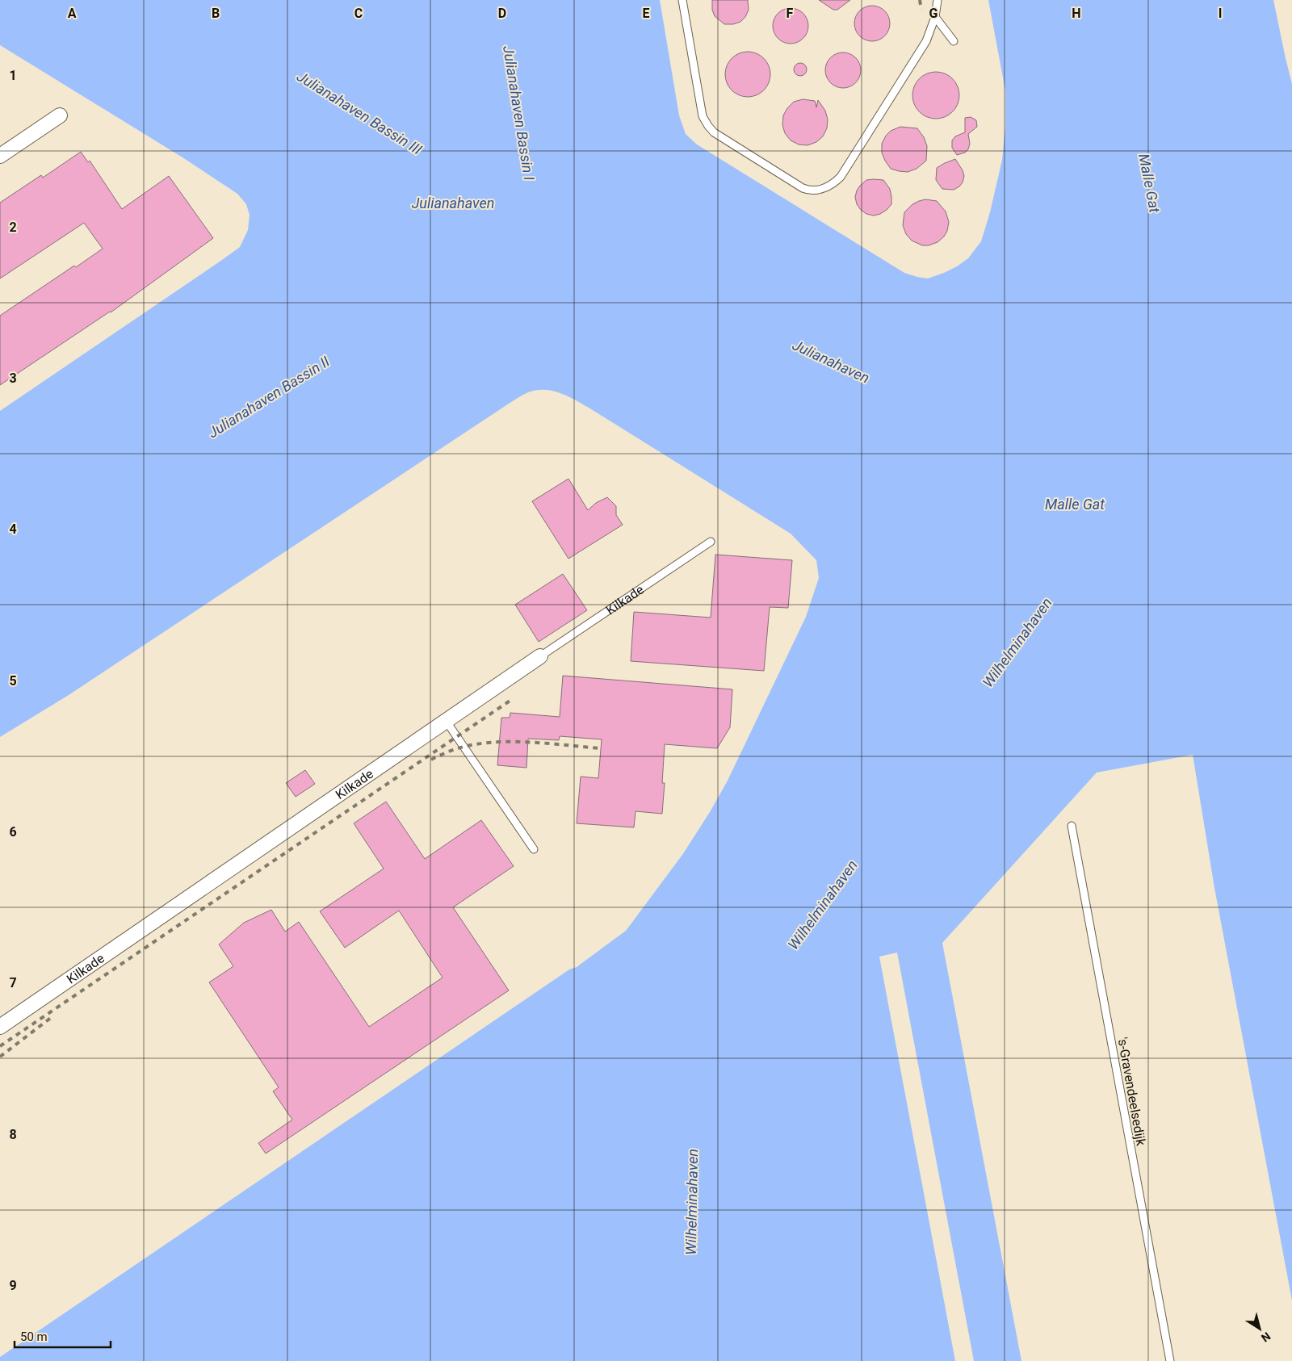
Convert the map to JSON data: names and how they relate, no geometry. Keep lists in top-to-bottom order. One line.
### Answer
{"streets":{"street":["Kilkade"],"lane":["'s-Gravendeelsedijk"]},"water":["Julianahaven Bassin III","Julianahaven Bassin I","Malle Gat","Julianahaven","Julianahaven Bassin II","Wilhelminahaven"],"scale_bar":"50 m","north":"bottom right","grid":{"columns":["A","B","C","D","E","F","G","H","I"],"rows":["1","2","3","4","5","6","7","8","9"]}}
